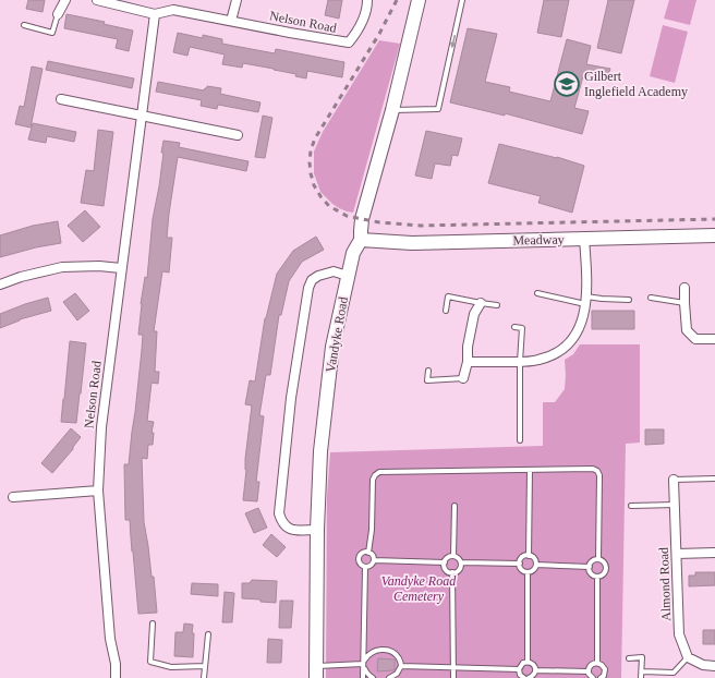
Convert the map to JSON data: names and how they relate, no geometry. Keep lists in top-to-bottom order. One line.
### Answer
{"streets":{"street":["Nelson Road","Meadway","Vandyke Road","Almond Road"]},"crossings":[["Meadway","Vandyke Road"]],"parks":["Vandyke Road Cemetery"],"places":{"school or university":["Gilbert Inglefield Academy"]}}
